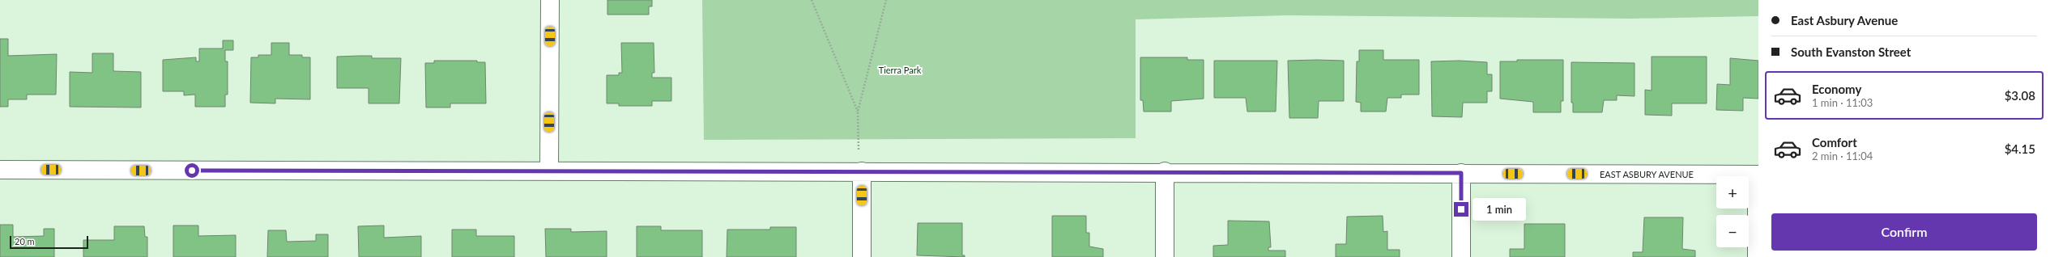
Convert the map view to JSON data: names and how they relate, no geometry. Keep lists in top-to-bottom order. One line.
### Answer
{"streets":{"street":["EAST ASBURY AVENUE"]},"parks":["Tierra Park"],"scale_bar":"20 m","page":{"banner":["East Asbury Avenue","South Evanston Street"],"list":[{"name":"Economy","note":"1 min · 11:03","value":"$3.08"},{"name":"Comfort","note":"2 min · 11:04","value":"$4.15"}],"map_buttons":["+","−"],"bubble":"1 min","buttons":"Confirm","scale":"20 m"}}
